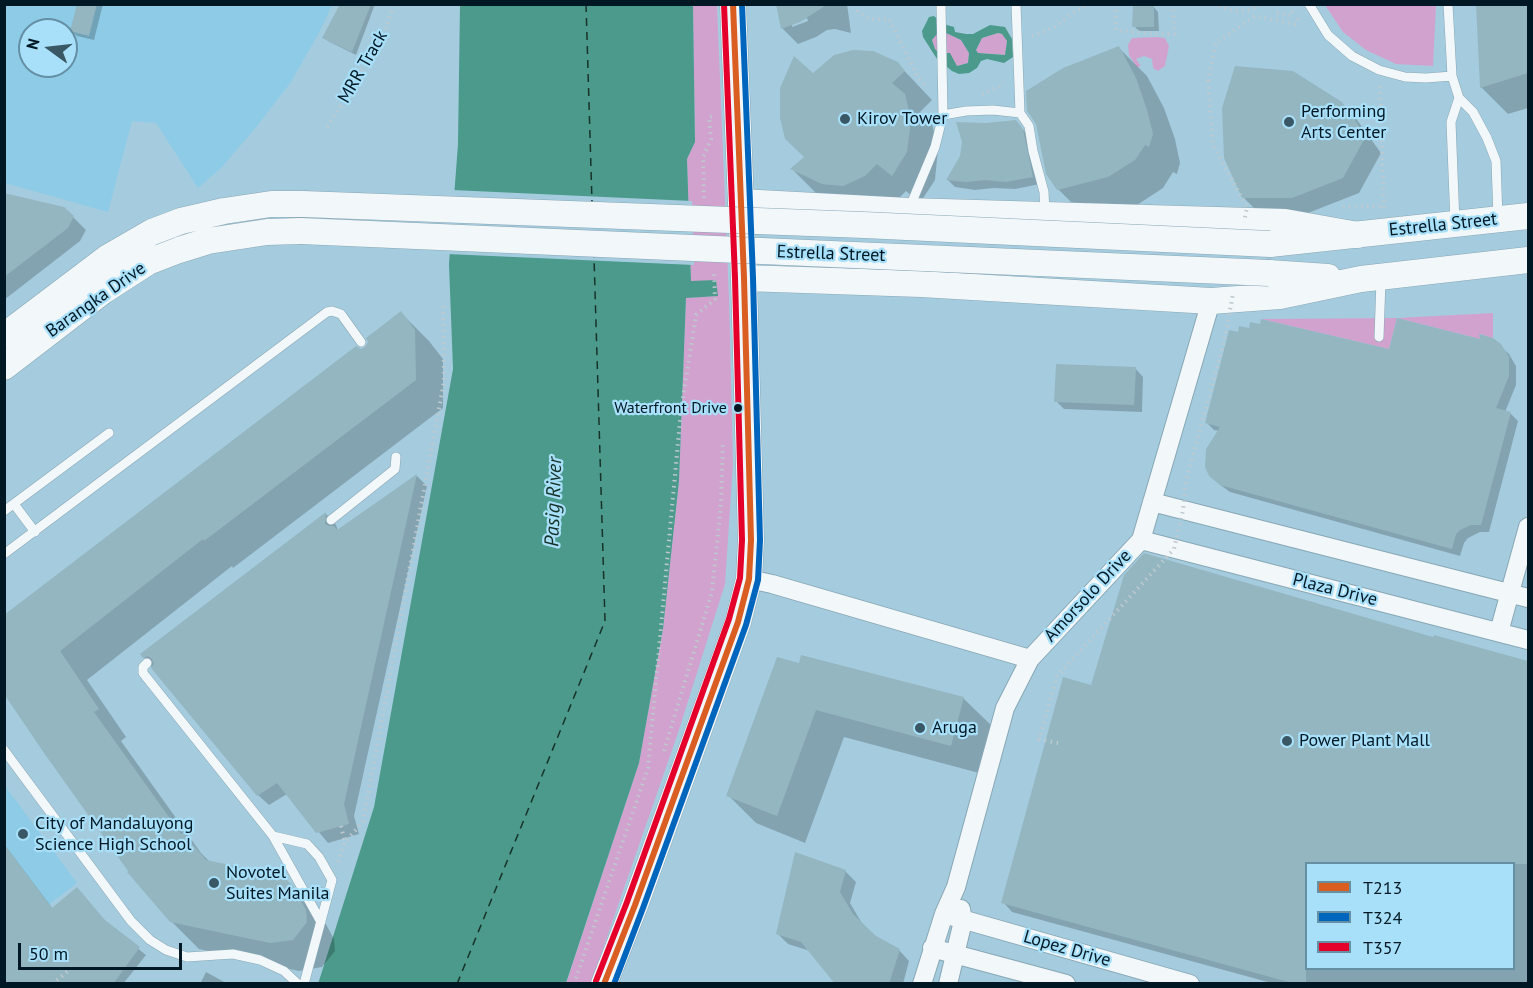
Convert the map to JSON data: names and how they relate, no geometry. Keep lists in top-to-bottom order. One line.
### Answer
{"streets":{"main road":["Estrella Street","Barangka Drive"],"street":["Plaza Drive","Amorsolo Drive","Lopez Drive"],"path":["MRR Track"]},"crossings":[["Estrella Street","Barangka Drive"],["Estrella Street","Amorsolo Drive"],["Plaza Drive","Amorsolo Drive"],["Amorsolo Drive","Lopez Drive"]],"water":["Pasig River"],"places":["Kirov Tower","Performing Arts Center","Waterfront Drive","Aruga","Power Plant Mall","City of Mandaluyong Science High School","Novotel Suites Manila"],"lines":["transit line T213","transit line T324","transit line T357"],"legend":["T213","T324","T357"],"scale_bar":"50 m","north":"left"}
